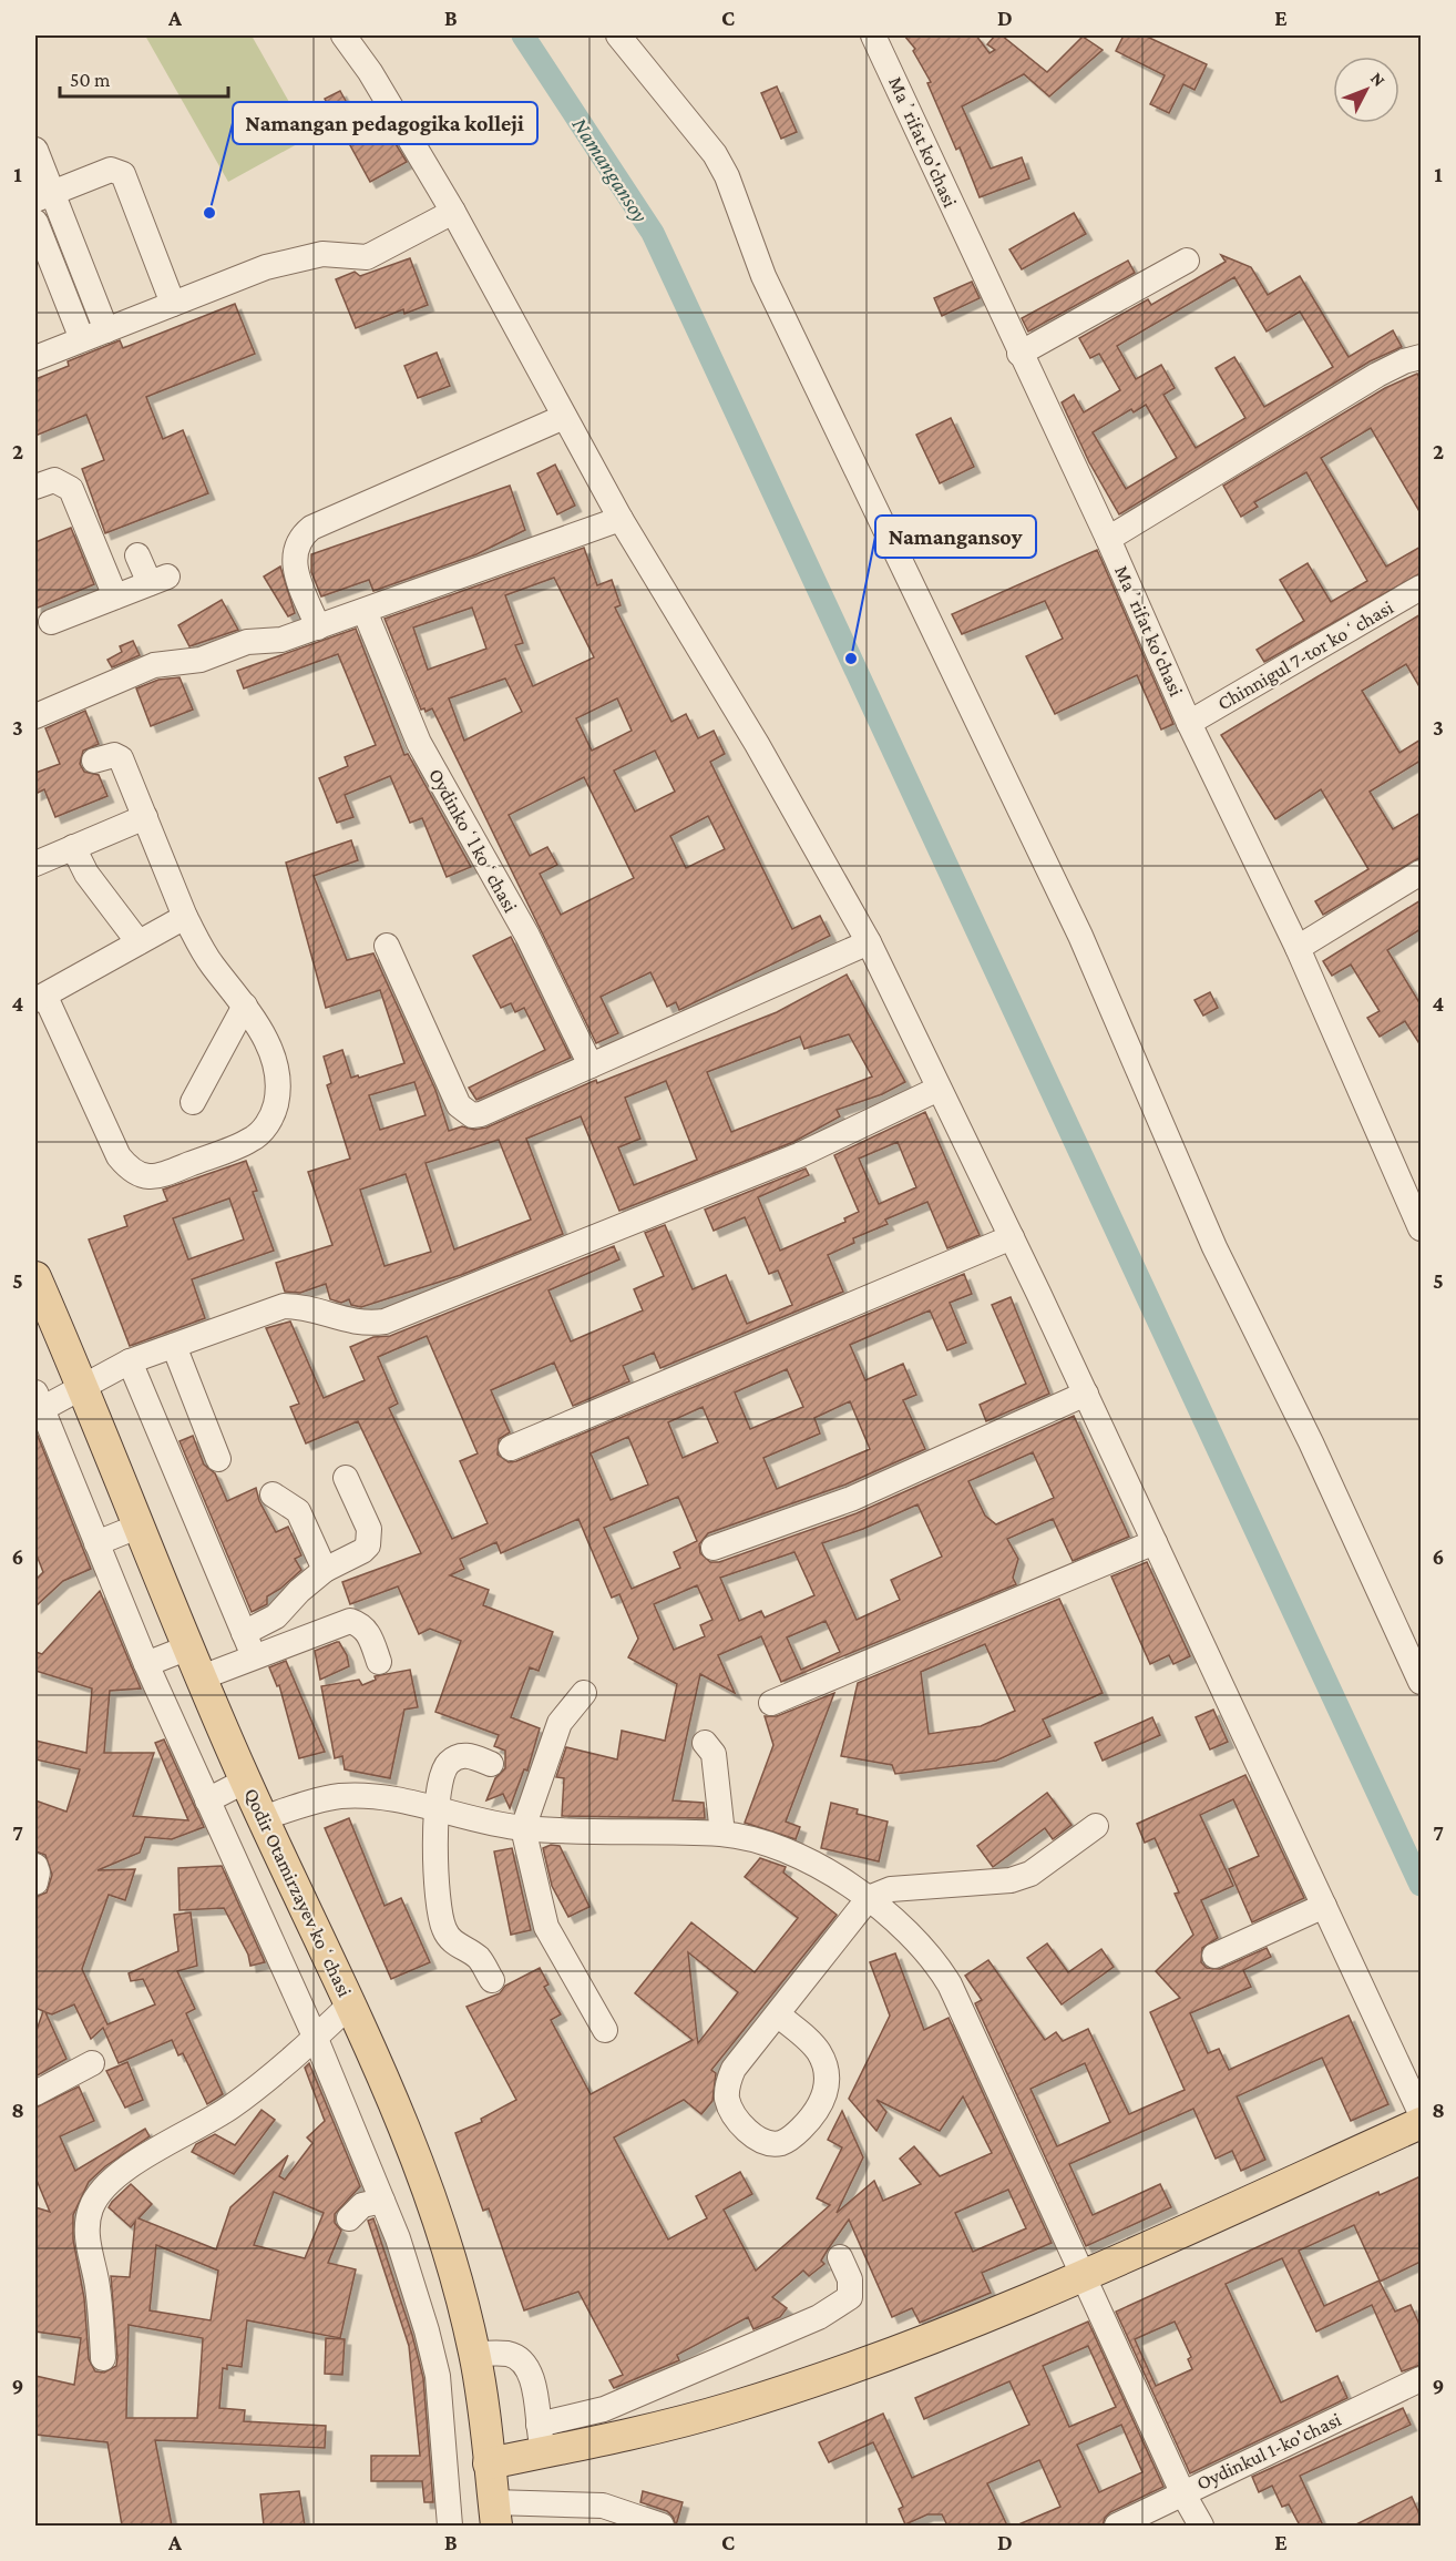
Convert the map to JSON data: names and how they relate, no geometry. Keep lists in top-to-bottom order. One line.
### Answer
{"streets":{"main road":["Qodir Otamirzayev koʻchasi"],"street":["Maʼrifat ko'chasi","Chinnigul 7-tor koʻchasi","Oydinkoʻl koʻchasi","Oydinkul 1-ko'chasi"]},"crossings":[["Maʼrifat ko'chasi","Chinnigul 7-tor koʻchasi"]],"water":["Namangansoy"],"places":["Namangan pedagogika kolleji","Namangansoy"],"scale_bar":"50 m","north":"top right","grid":{"columns":["A","B","C","D","E"],"rows":["1","2","3","4","5","6","7","8","9"]}}
